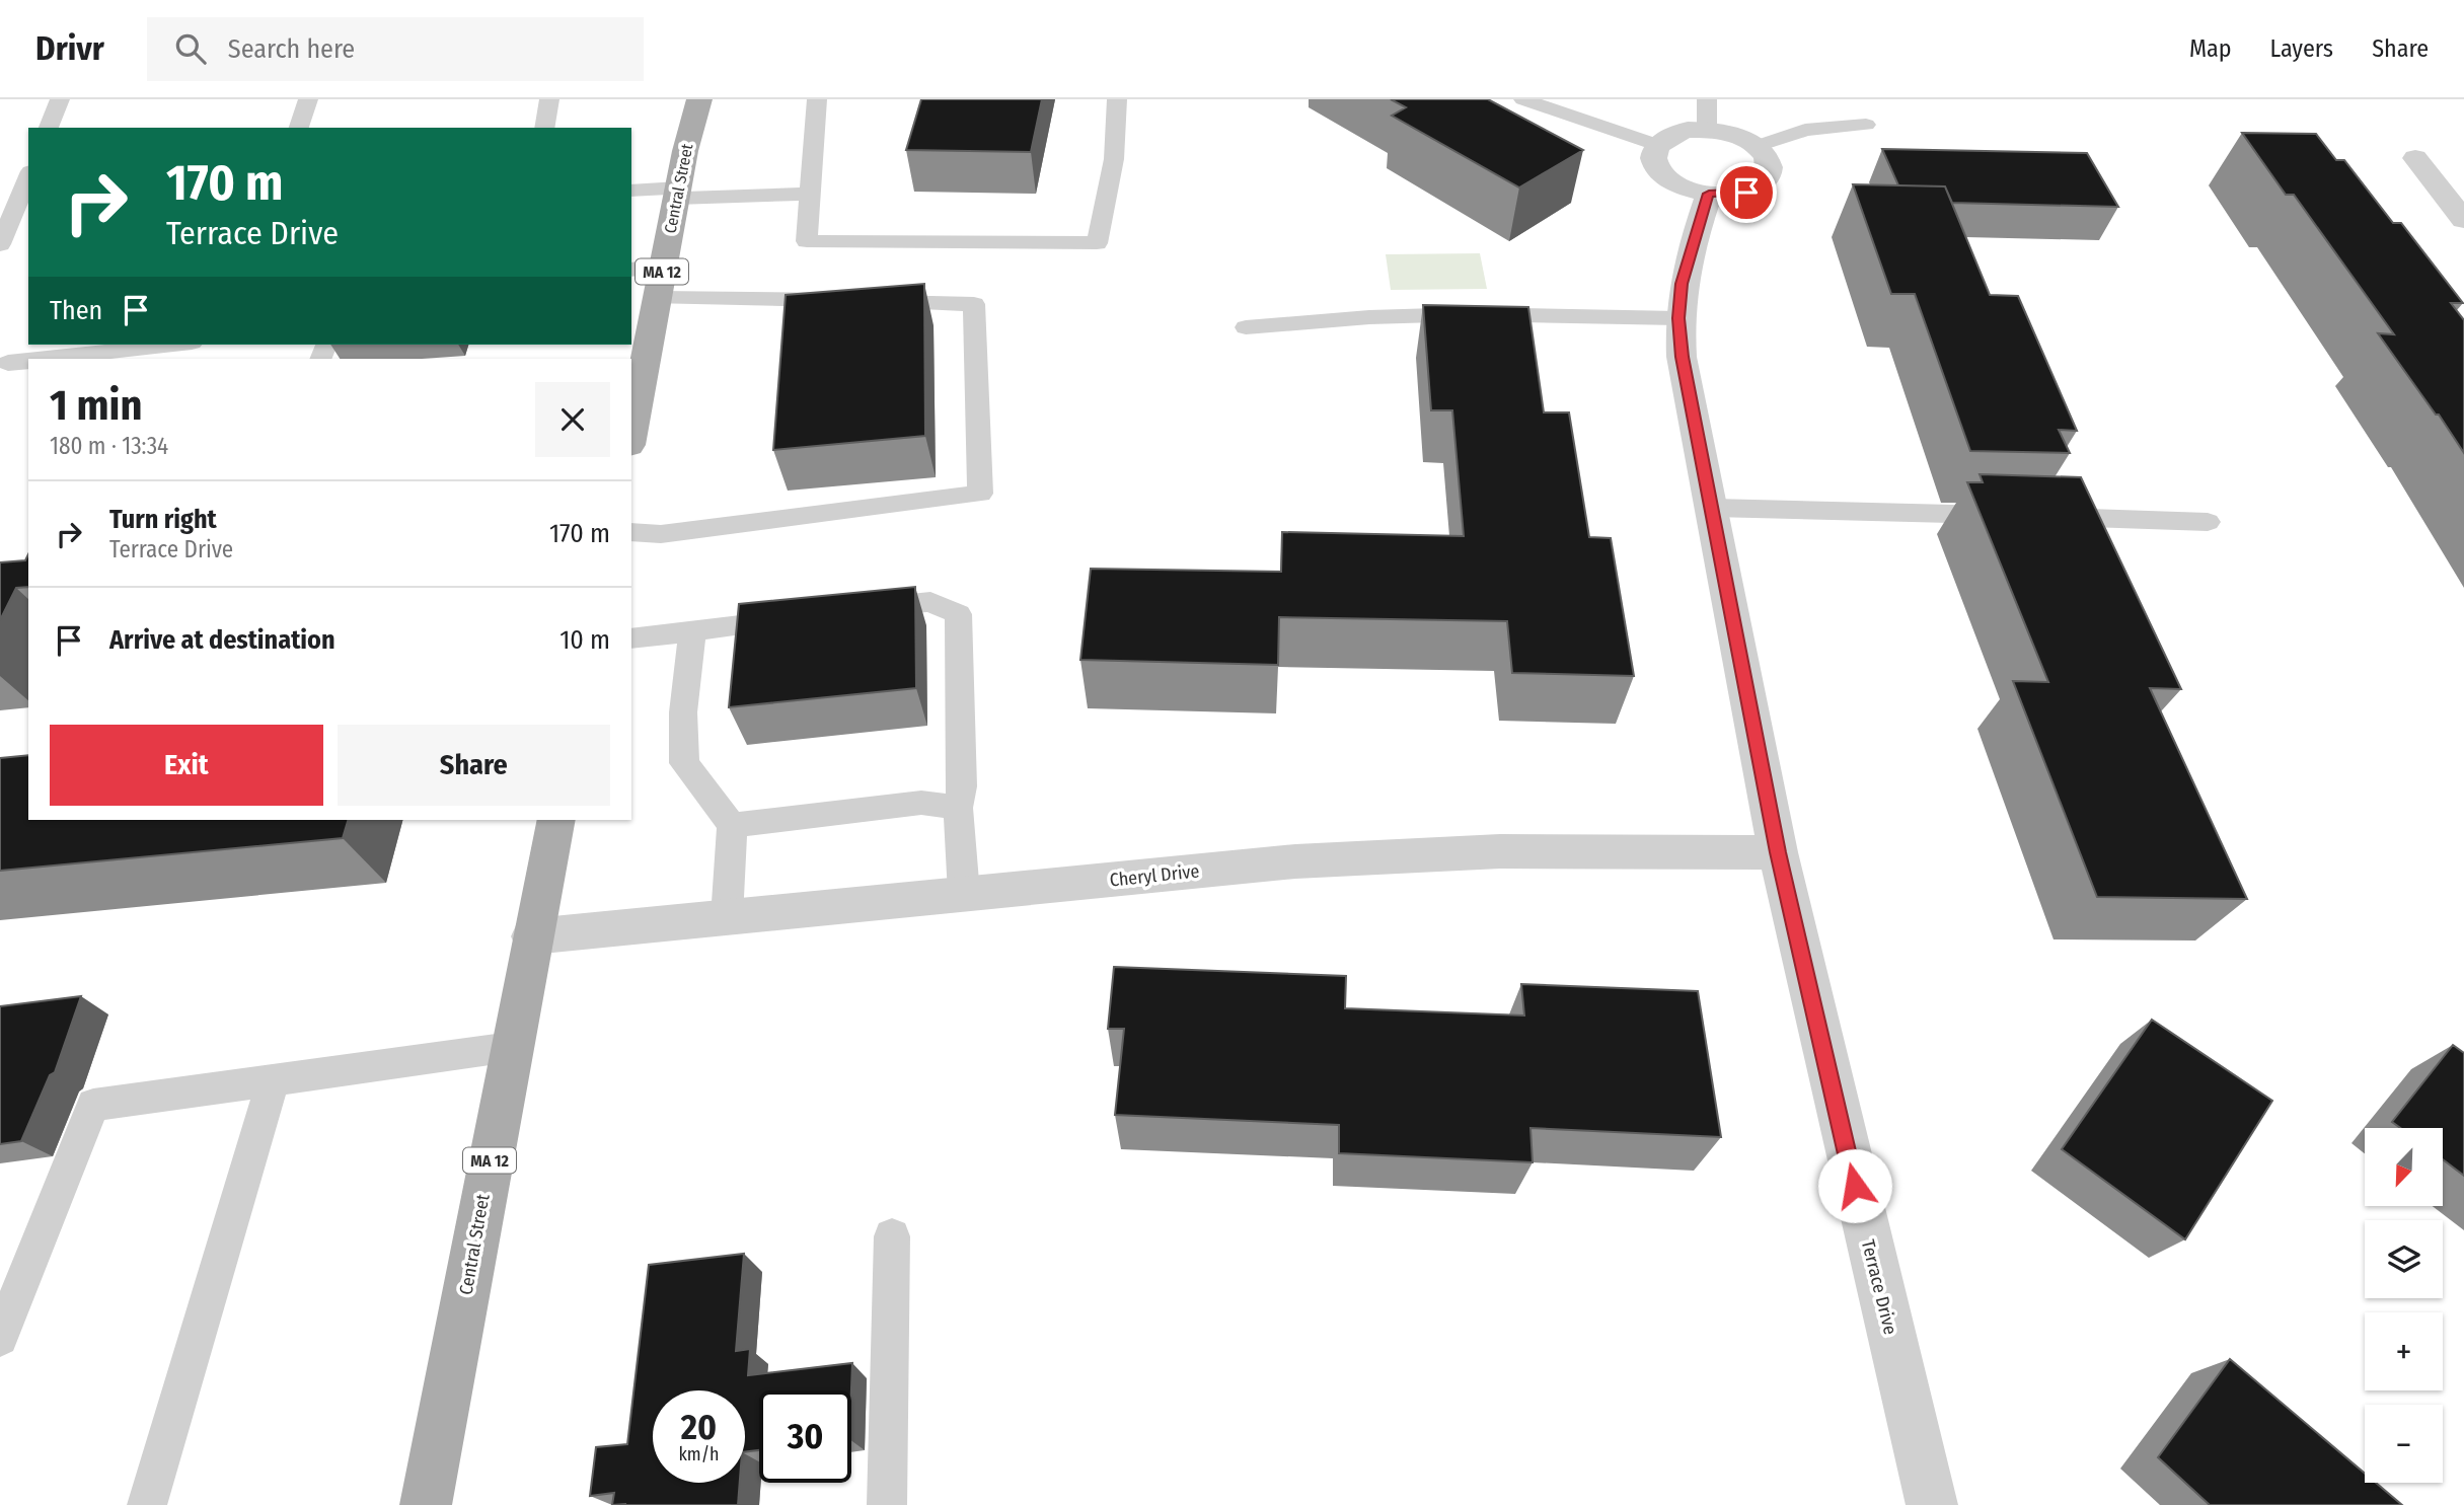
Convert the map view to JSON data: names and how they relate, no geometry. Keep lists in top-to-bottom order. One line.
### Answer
{"streets":{"main road":["Central Street","MA 12"],"street":["Cheryl Drive","Terrace Drive"]},"crossings":[["Central Street","Cheryl Drive"],["Cheryl Drive","Terrace Drive"]],"north":"bottom left","page":{"header":"Drivr","search":"Search here","nav":["Map","Layers","Share"],"turn":["170 m","Terrace Drive"],"then":"Then","heading":["1 min","180 m · 13:34"],"list":[{"name":"Turn right","note":"Terrace Drive","value":"170 m"},{"name":"Arrive at destination","value":"10 m"}],"buttons":["Exit","Share"],"map_buttons":["+","−"],"speed":"20 km/h","limit":"30"}}
